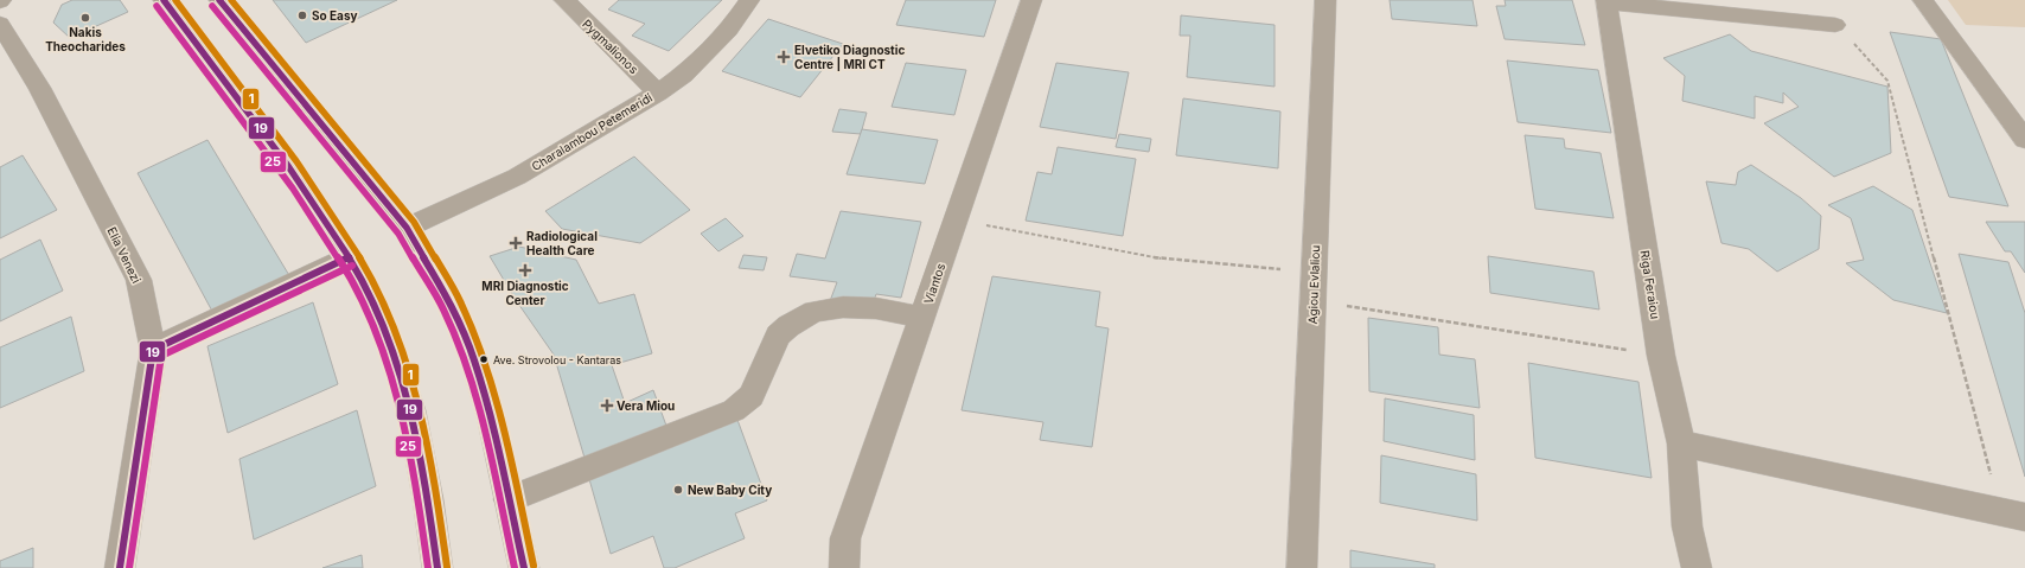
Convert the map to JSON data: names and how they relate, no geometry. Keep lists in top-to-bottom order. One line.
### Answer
{"streets":{"street":["Pygmalionos","Charalambou Petemeridi","Elia Venezi","Viantos","Agiou Evlaliou","Riga Feraiou"]},"crossings":[["Pygmalionos","Charalambou Petemeridi"]],"places":{"other":["So Easy","Nakis Theocharides","Ave. Strovolou - Kantaras","New Baby City"],"health":["Elvetiko Diagnostic Centre | MRI CT","Radiological Health Care","MRI Diagnostic Center","Vera Miou"]},"lines":["transit line 19","transit line 1","transit line 25"]}
